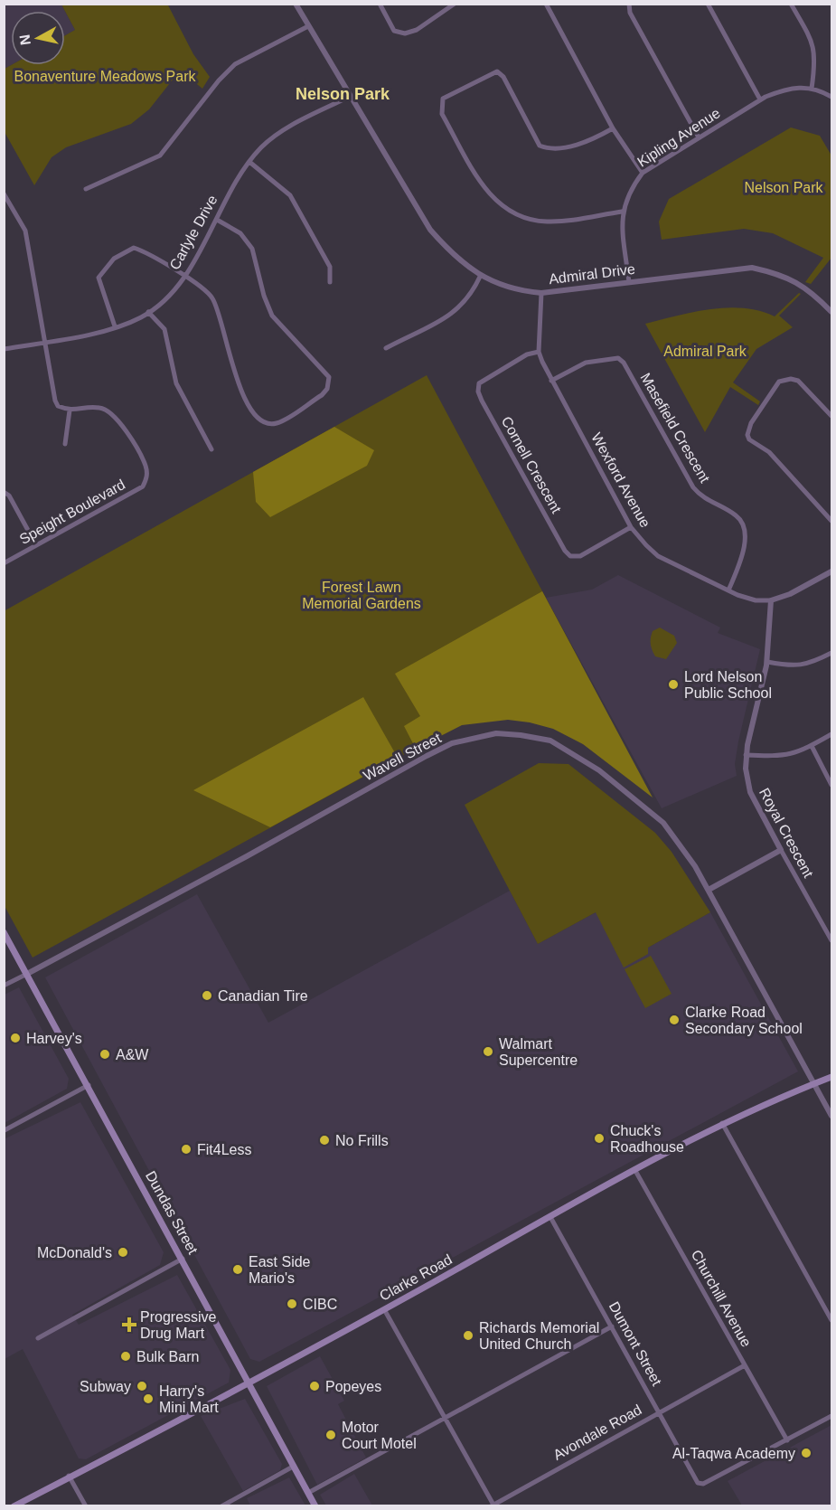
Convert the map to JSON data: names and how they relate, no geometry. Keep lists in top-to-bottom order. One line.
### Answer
{"streets":{"main road":["Dundas Street","Clarke Road"],"street":["Kipling Avenue","Carlyle Drive","Admiral Drive","Masefield Crescent","Cornell Crescent","Wexford Avenue","Speight Boulevard","Wavell Street","Royal Crescent","Churchill Avenue","Dumont Street","Avondale Road"]},"crossings":[["Kipling Avenue","Admiral Drive"],["Carlyle Drive","Admiral Drive"],["Admiral Drive","Wexford Avenue"],["Masefield Crescent","Wexford Avenue"],["Cornell Crescent","Wexford Avenue"],["Wexford Avenue","Royal Crescent"],["Wavell Street","Dundas Street"],["Wavell Street","Clarke Road"],["Dundas Street","Clarke Road"],["Clarke Road","Churchill Avenue"],["Clarke Road","Dumont Street"],["Churchill Avenue","Dumont Street"],["Churchill Avenue","Avondale Road"],["Dumont Street","Avondale Road"]],"districts":["Nelson Park"],"parks":["Bonaventure Meadows Park","Nelson Park","Admiral Park","Forest Lawn Memorial Gardens"],"places":{"other":["Lord Nelson Public School","Canadian Tire","Clarke Road Secondary School","Harvey's","Walmart Supercentre","A&W","Chuck's Roadhouse","No Frills","Fit4Less","McDonald's","East Side Mario's","CIBC","Richards Memorial United Church","Bulk Barn","Subway","Popeyes","Harry's Mini Mart","Motor Court Motel","Al-Taqwa Academy"],"health":["Progressive Drug Mart"]},"north":"left"}
